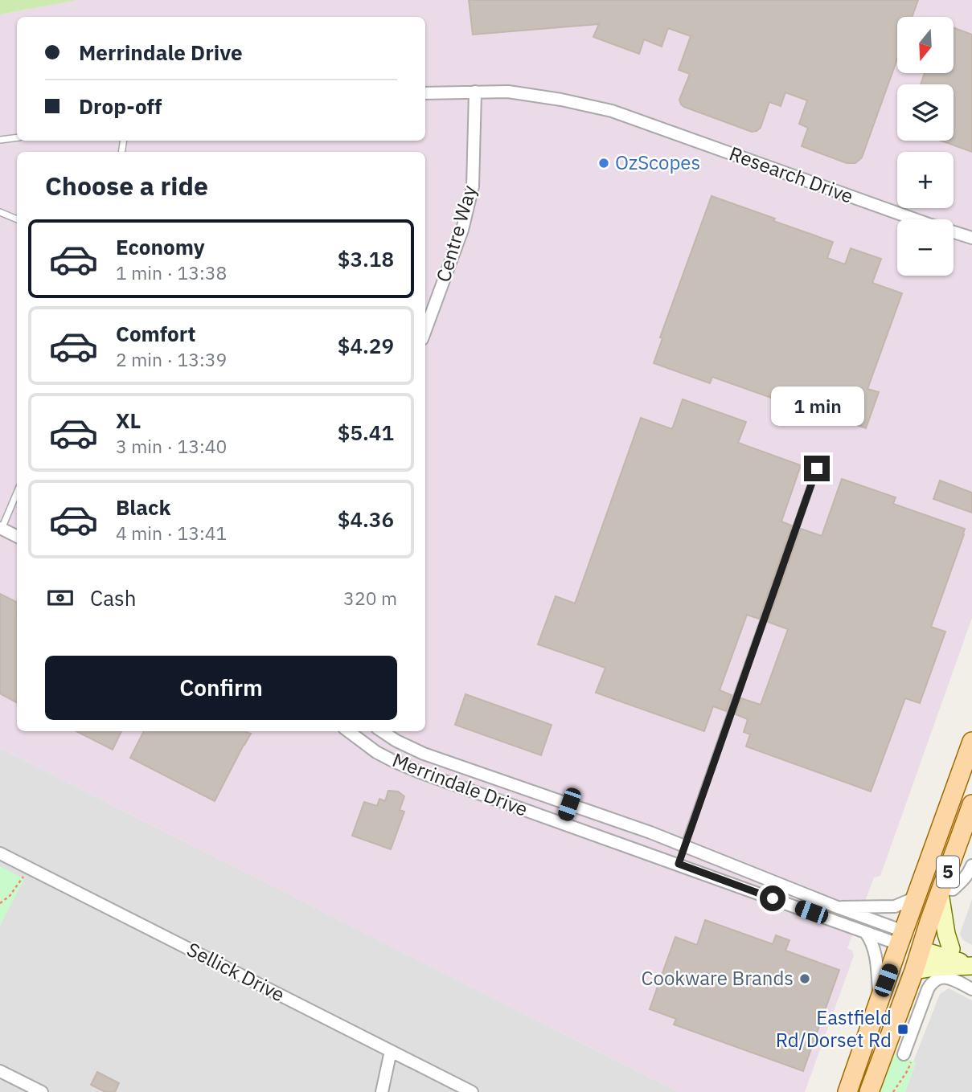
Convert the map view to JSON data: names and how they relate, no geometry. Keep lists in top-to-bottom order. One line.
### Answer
{"streets":{"main road":["5"],"street":["Research Drive","Centre Way","Merrindale Drive","Sellick Drive"]},"crossings":[["Research Drive","Centre Way"],["Merrindale Drive","5"]],"places":{"other":["OzScopes","Cookware Brands"],"transit":["Eastfield Rd/Dorset Rd"]},"north":"bottom","page":{"map_buttons":["+","−"],"banner":["Merrindale Drive","Drop-off"],"heading":"Choose a ride","list":[{"name":"Economy","note":"1 min · 13:38","value":"$3.18"},{"name":"Comfort","note":"2 min · 13:39","value":"$4.29"},{"name":"XL","note":"3 min · 13:40","value":"$5.41"},{"name":"Black","note":"4 min · 13:41","value":"$4.36"}],"bubble":"1 min","pay":["Cash","320 m"],"buttons":"Confirm"}}
